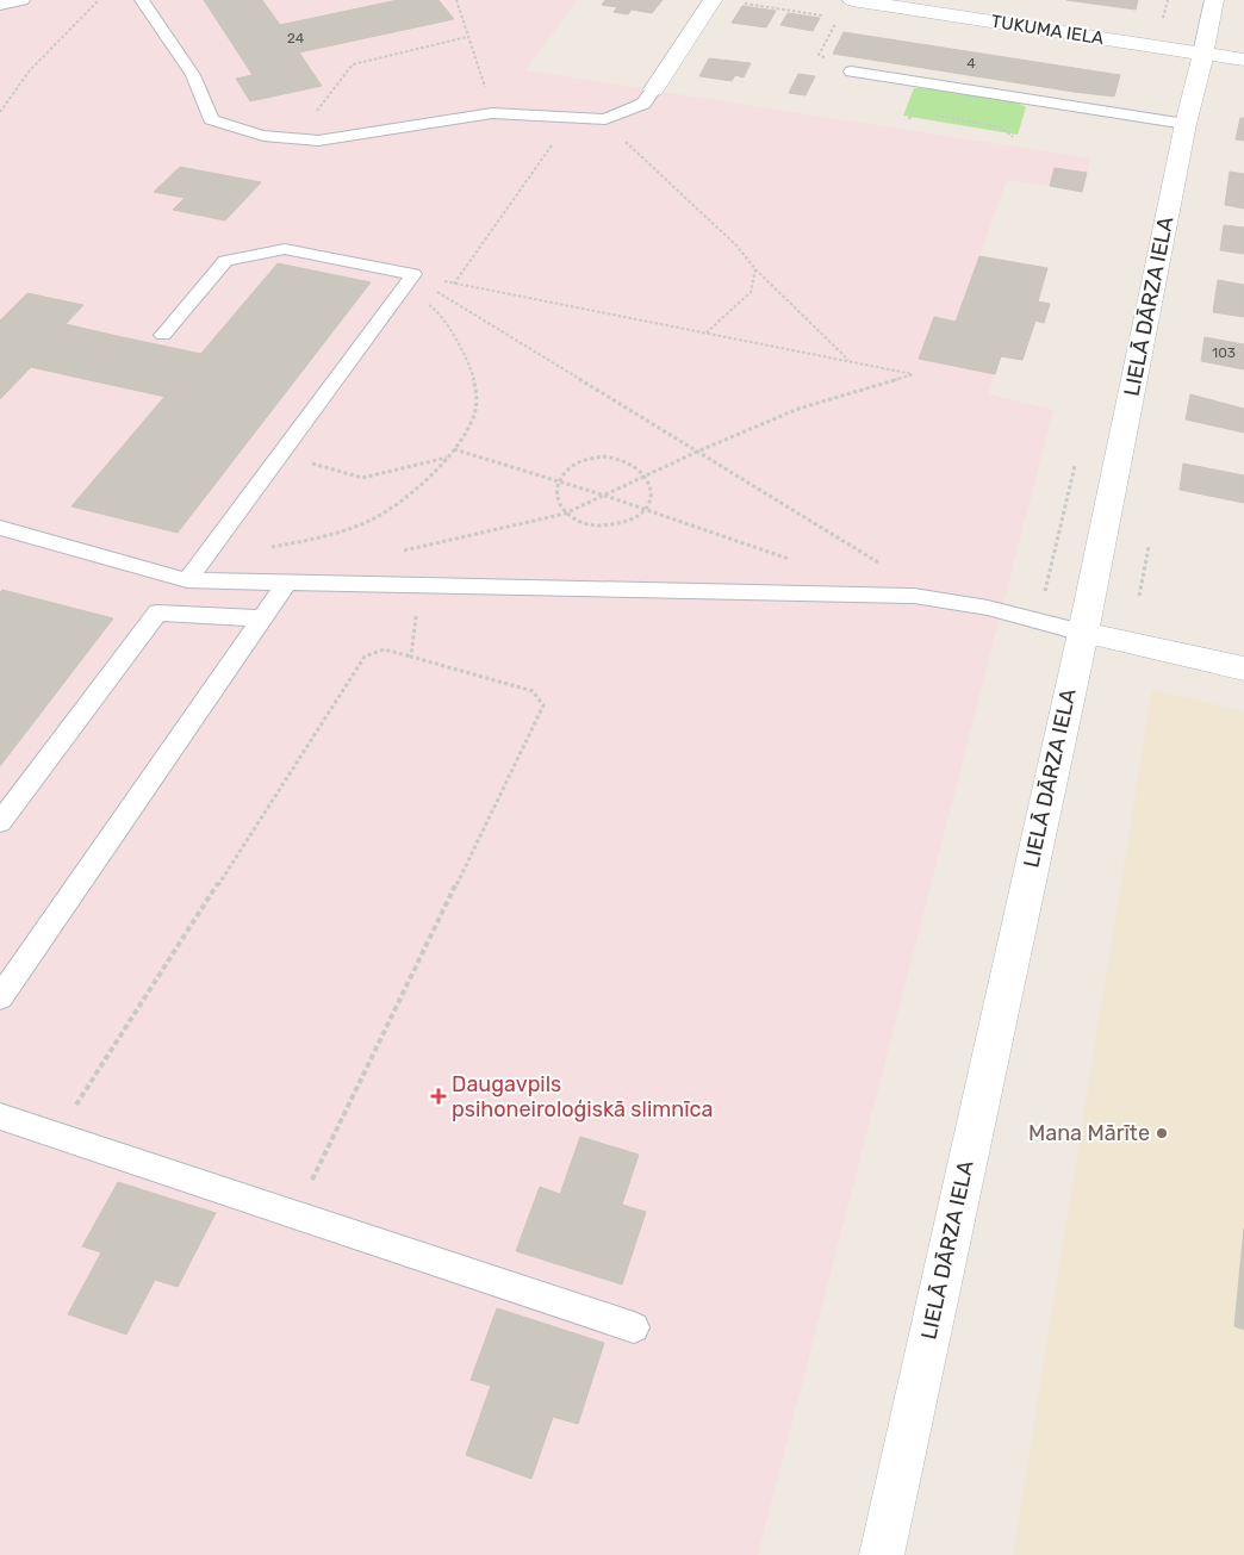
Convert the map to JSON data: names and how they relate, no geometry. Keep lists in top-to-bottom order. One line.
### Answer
{"streets":{"street":["TUKUMA IELA","LIELĀ DĀRZA IELA"]},"crossings":[["TUKUMA IELA","LIELĀ DĀRZA IELA"]],"places":{"health":["Daugavpils psihoneiroloģiskā slimnīca"],"other":["Mana Mārīte"]},"house_numbers":["24","4","103"]}
